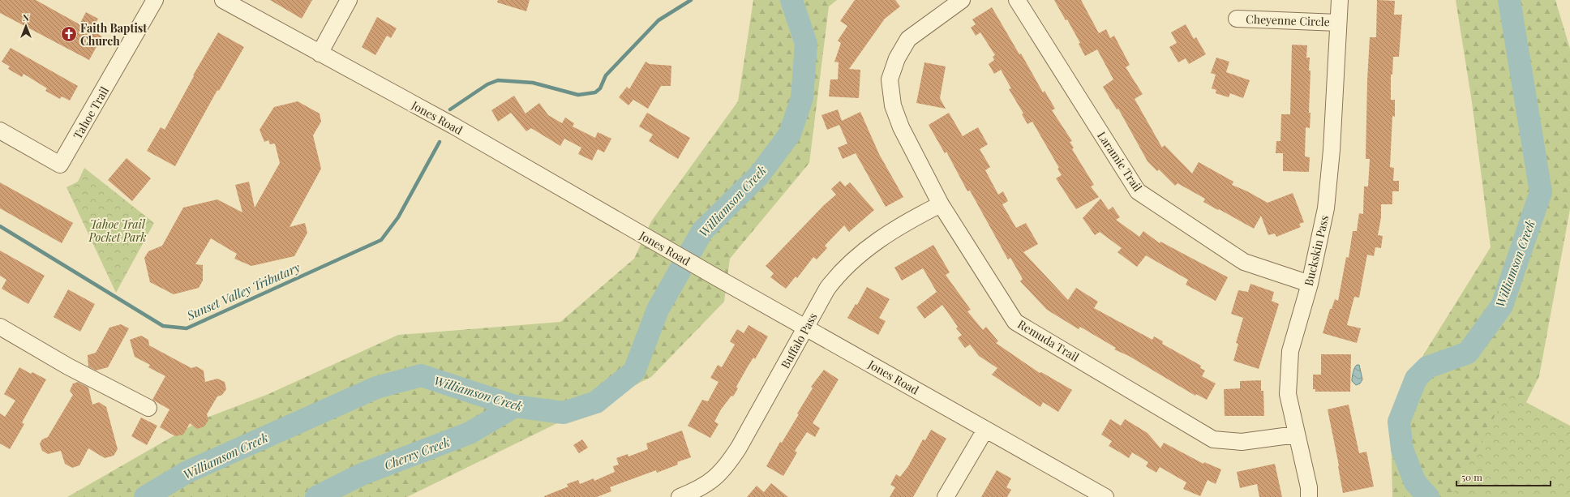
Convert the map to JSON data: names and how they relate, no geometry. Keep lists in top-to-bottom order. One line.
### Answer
{"streets":{"street":["Cheyenne Circle","Tahoe Trail","Jones Road","Laramie Trail","Buckskin Pass","Buffalo Pass","Remuda Trail"]},"crossings":[["Cheyenne Circle","Buckskin Pass"],["Jones Road","Buffalo Pass"],["Laramie Trail","Buckskin Pass"],["Buckskin Pass","Remuda Trail"],["Buffalo Pass","Remuda Trail"]],"water":["Williamson Creek","Sunset Valley Tributary","Cherry Creek"],"parks":["Tahoe Trail Pocket Park"],"places":{"church":["Faith Baptist Church"]},"scale_bar":"50 m","north":"top"}
